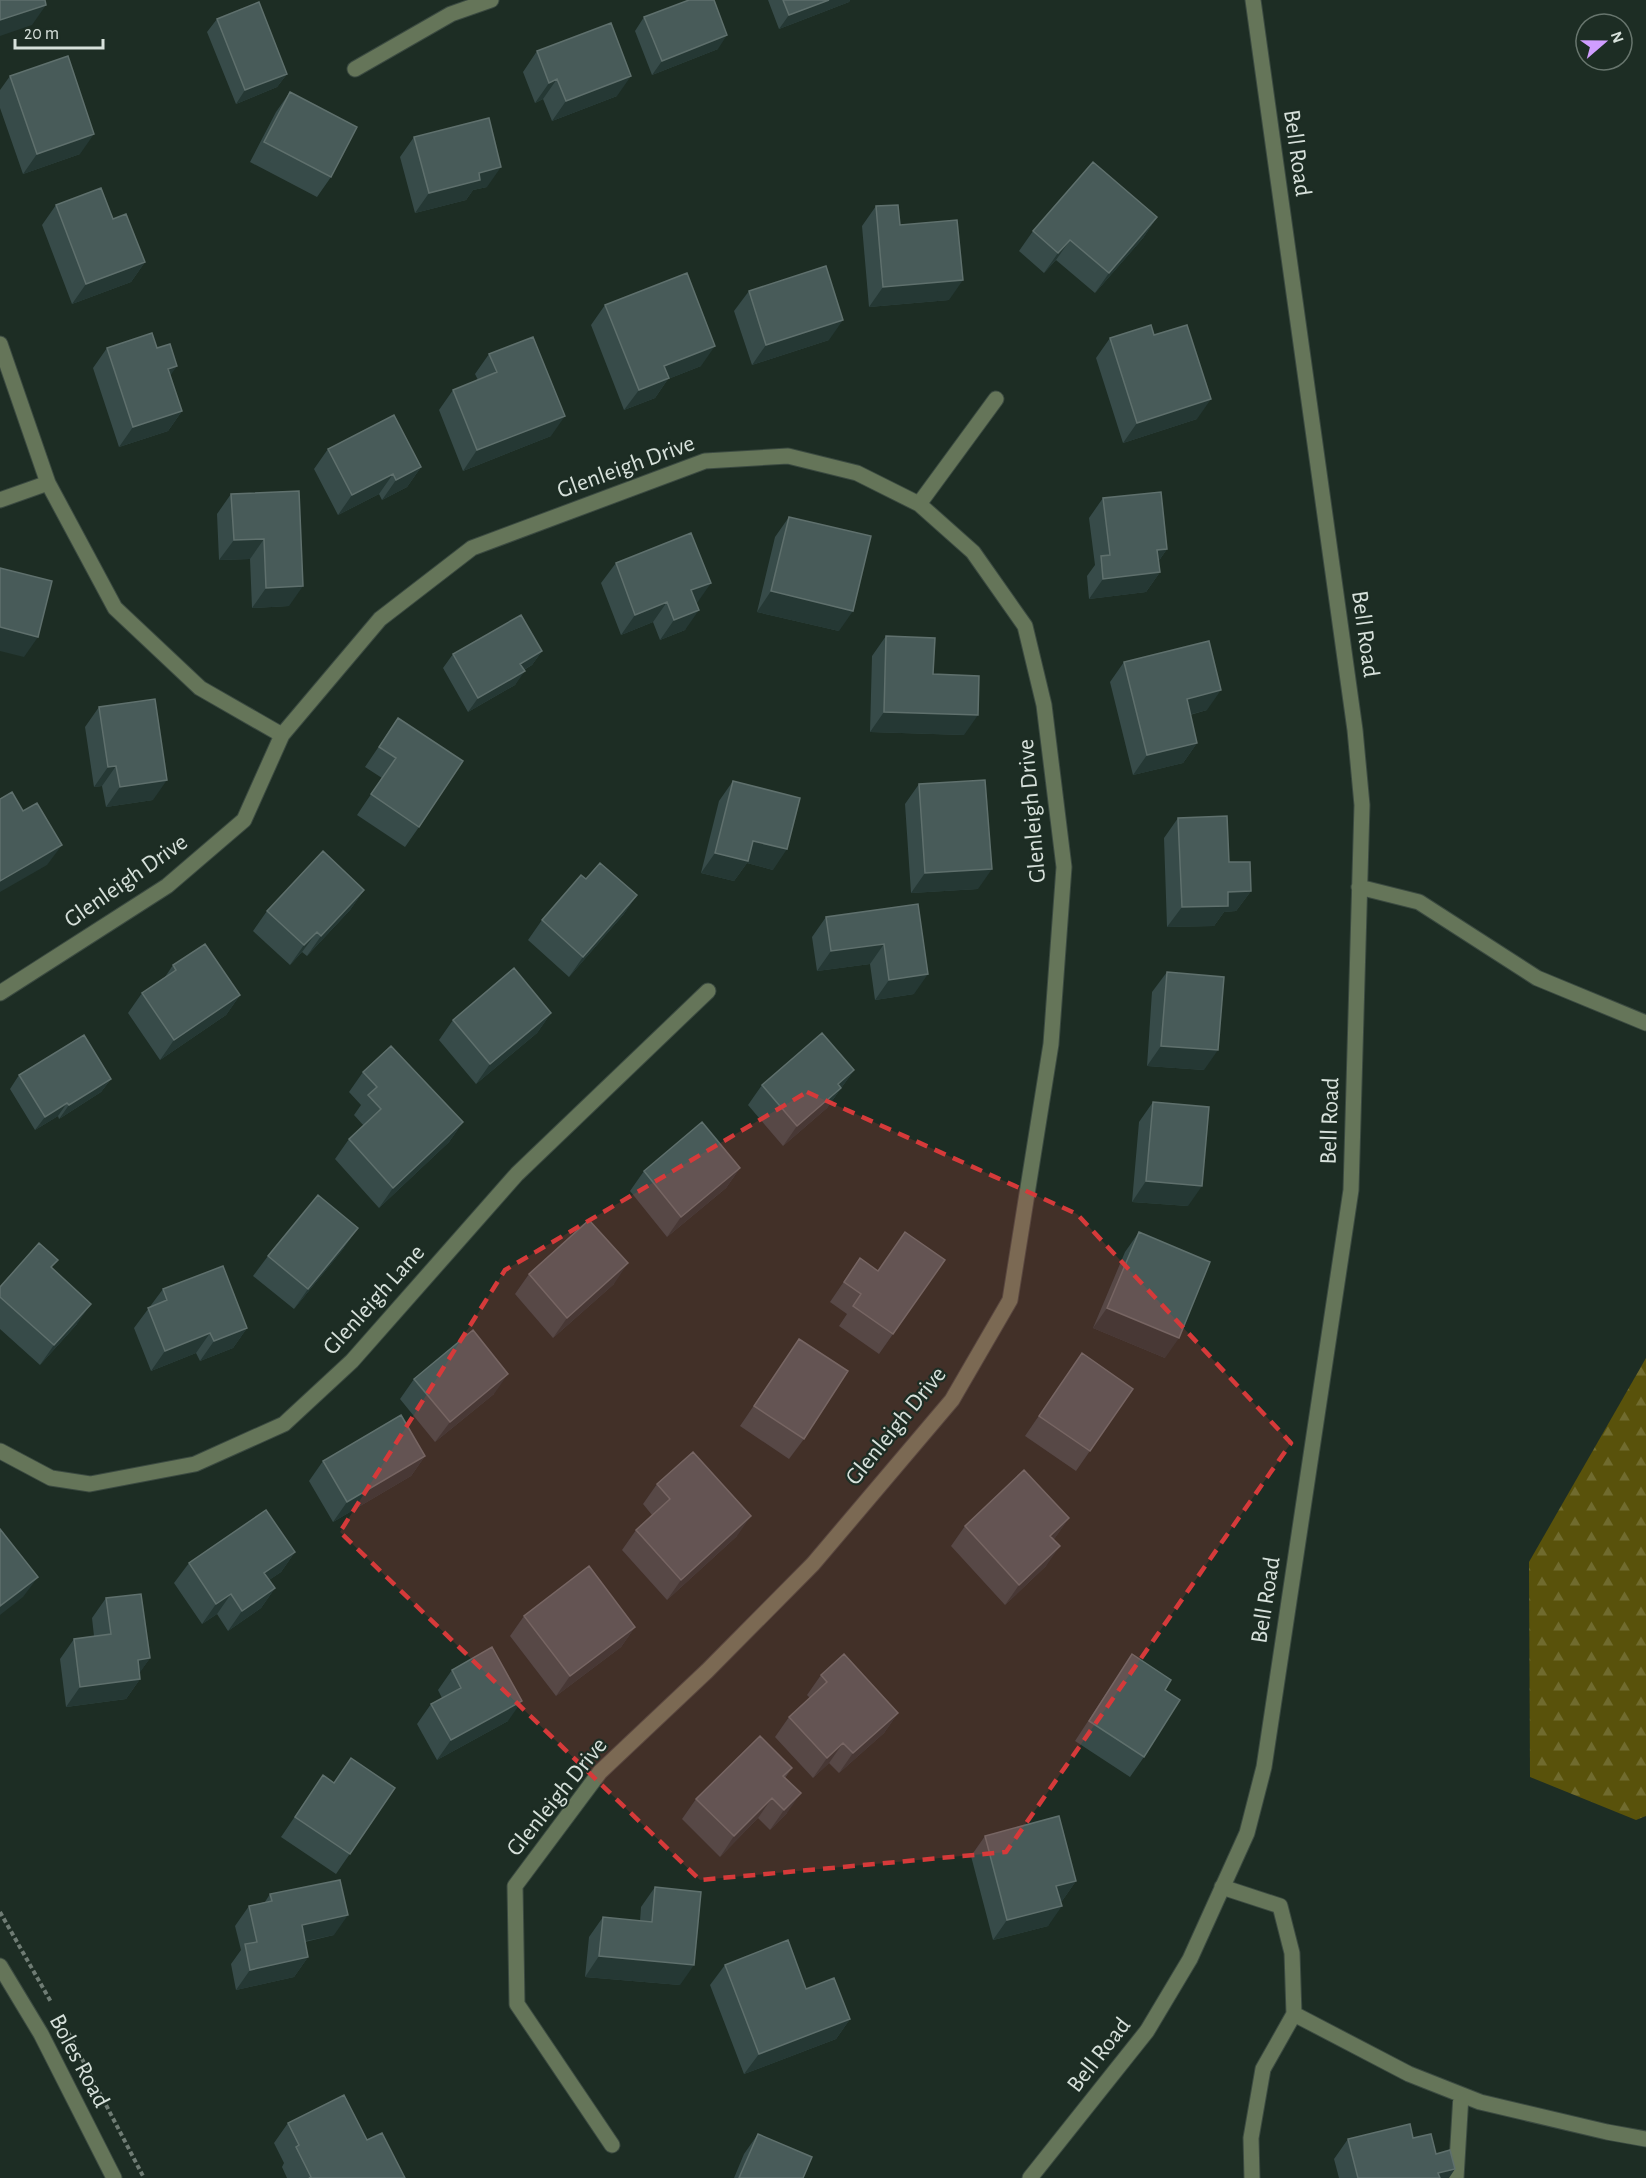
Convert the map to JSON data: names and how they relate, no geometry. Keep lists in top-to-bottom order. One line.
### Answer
{"streets":{"street":["Bell Road","Glenleigh Drive","Glenleigh Lane","Boles Road"]},"scale_bar":"20 m","north":"right"}
